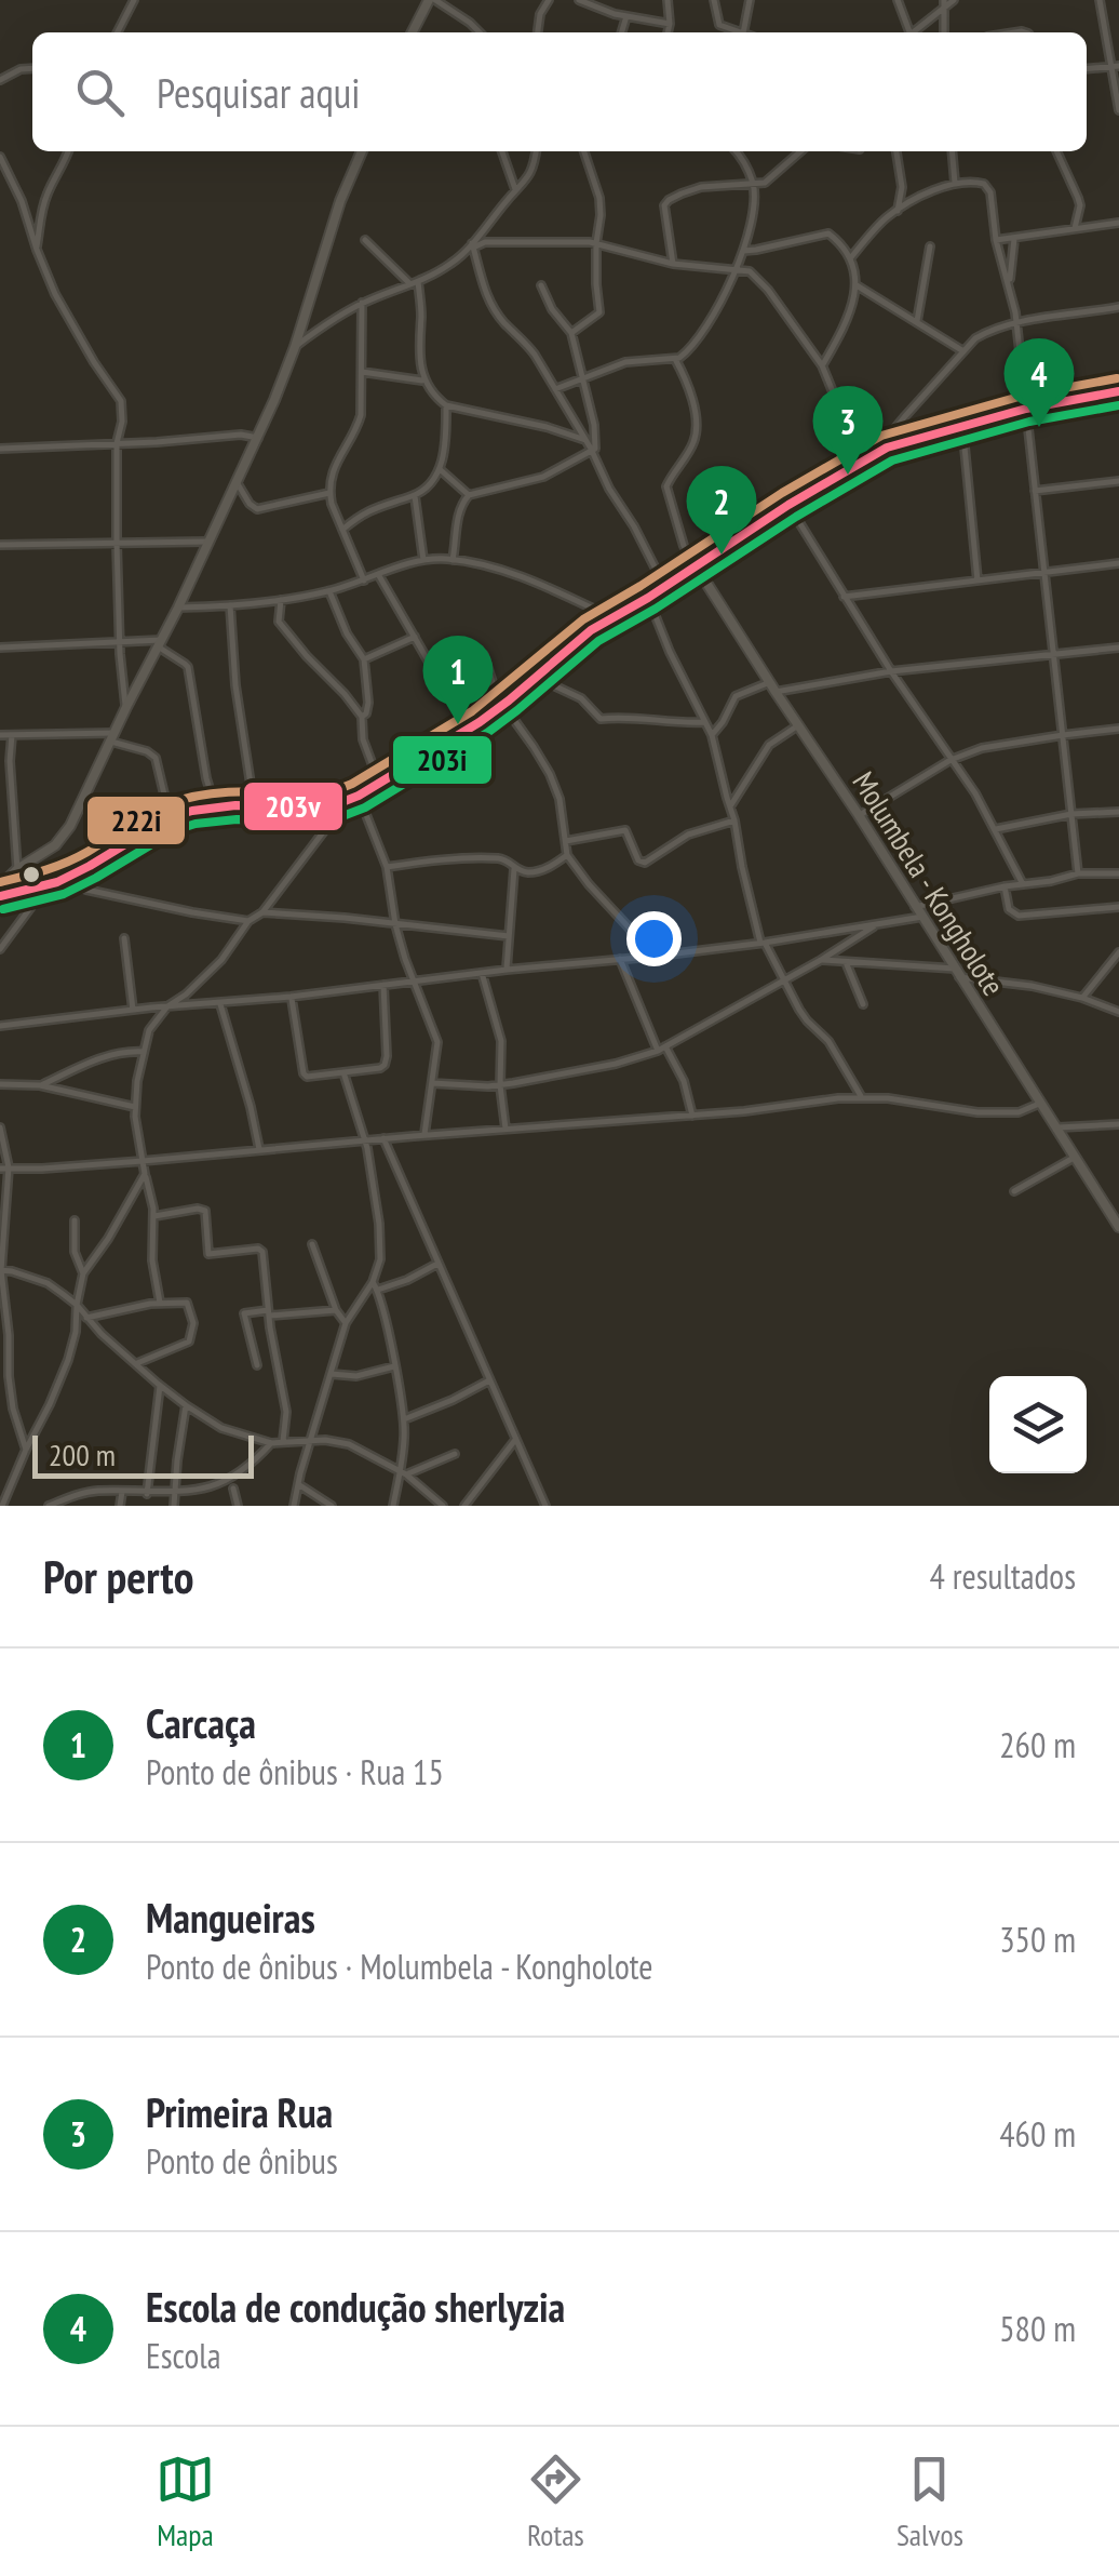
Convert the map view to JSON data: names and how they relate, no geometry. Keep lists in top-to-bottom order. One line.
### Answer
{"streets":{"street":["Molumbela - Kongholote"]},"lines":["transit line 222i","transit line 203v","transit line 203i"],"scale_bar":"200 m","page":{"search":"Pesquisar aqui","pins":["4","3","2","1"],"scale":"200 m","heading":["Por perto","4 resultados"],"list":[{"mark":"1","name":"Carcaça","note":"Ponto de ônibus · Rua 15","value":"260 m"},{"mark":"2","name":"Mangueiras","note":"Ponto de ônibus · Molumbela - Kongholote","value":"350 m"},{"mark":"3","name":"Primeira Rua","note":"Ponto de ônibus","value":"460 m"},{"mark":"4","name":"Escola de condução sherlyzia","note":"Escola","value":"580 m"}],"nav":["Mapa","Rotas","Salvos"]}}
